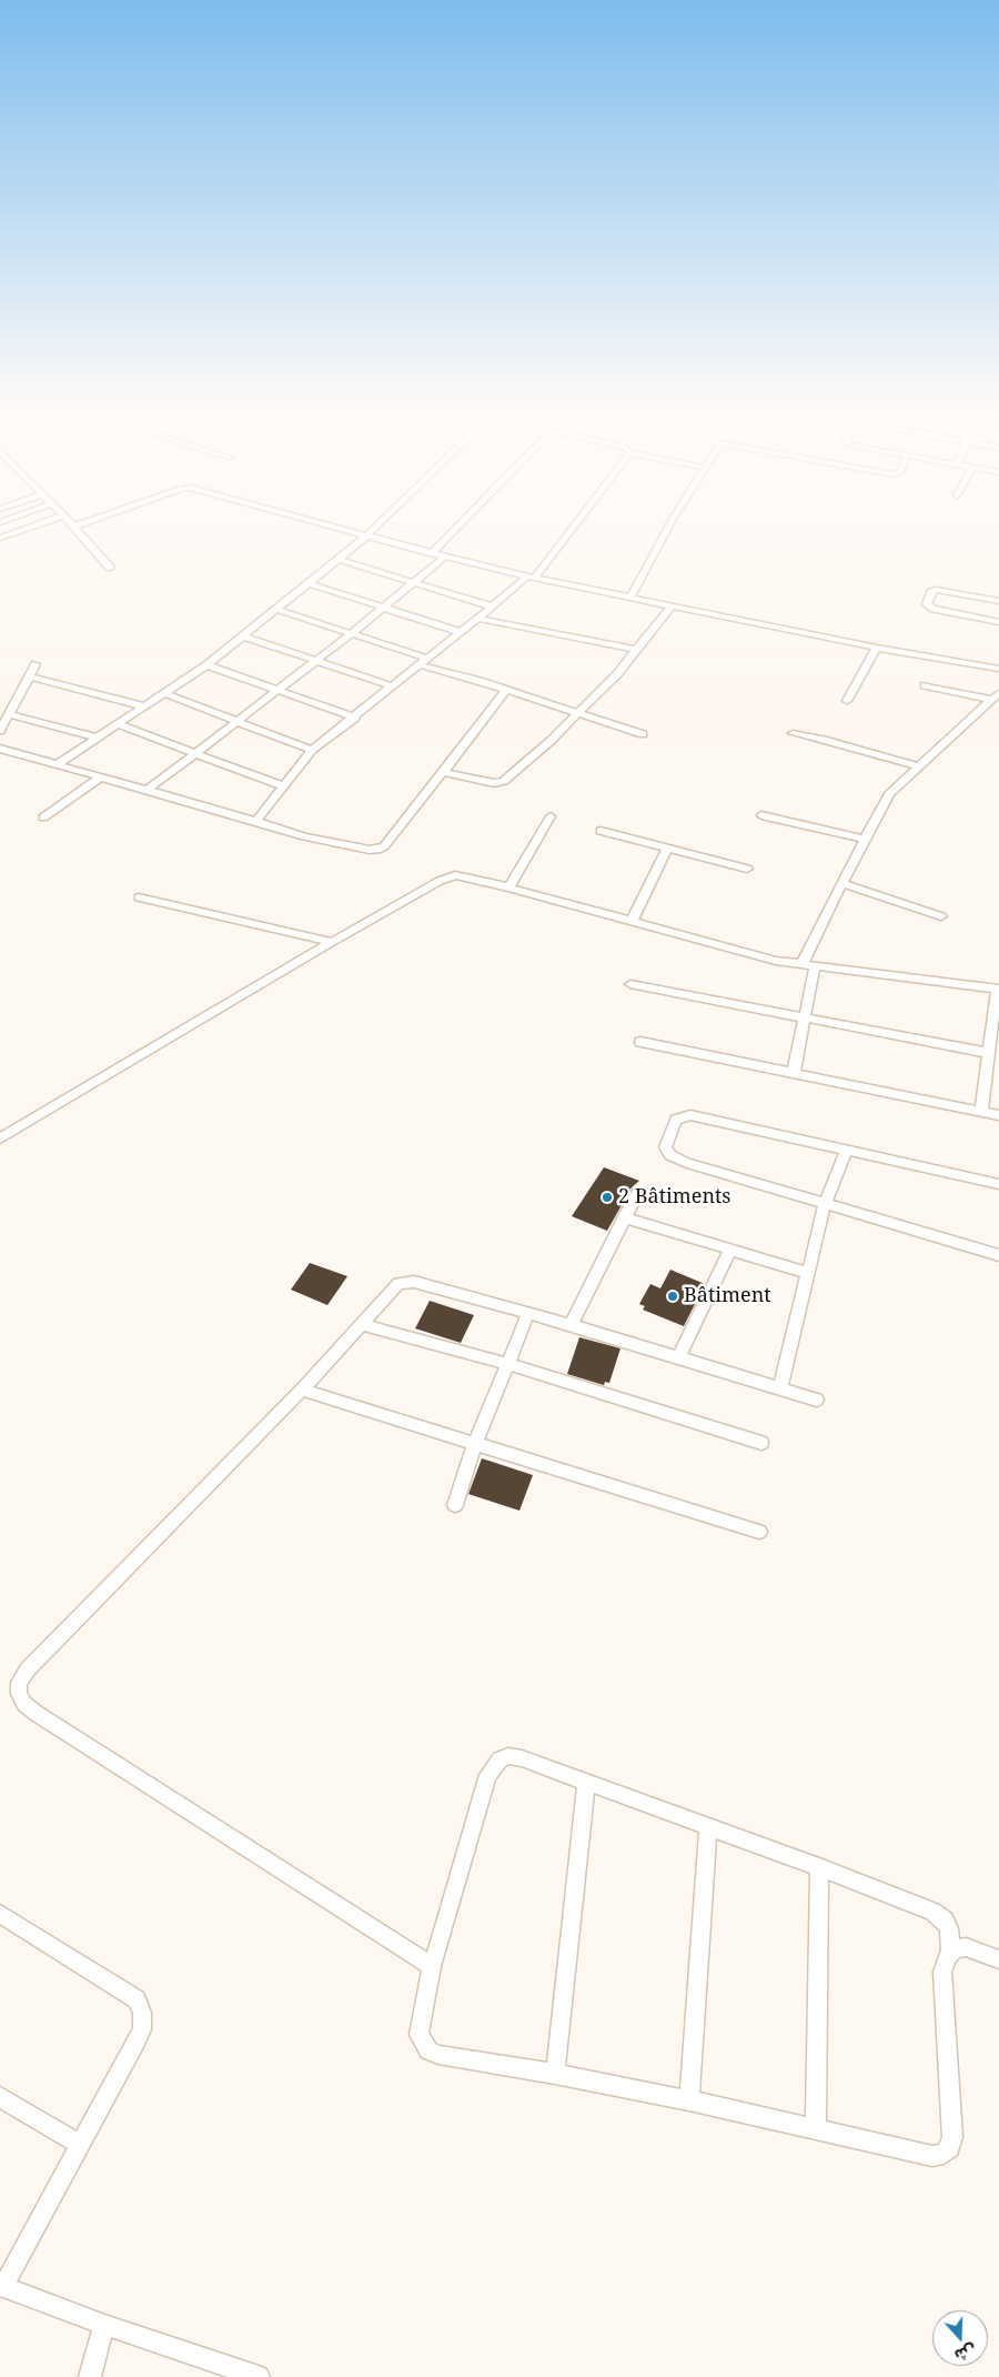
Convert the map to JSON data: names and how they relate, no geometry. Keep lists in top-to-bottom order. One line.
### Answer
{"places":["2 Bâtiments","Bâtiment"],"north":"bottom"}
